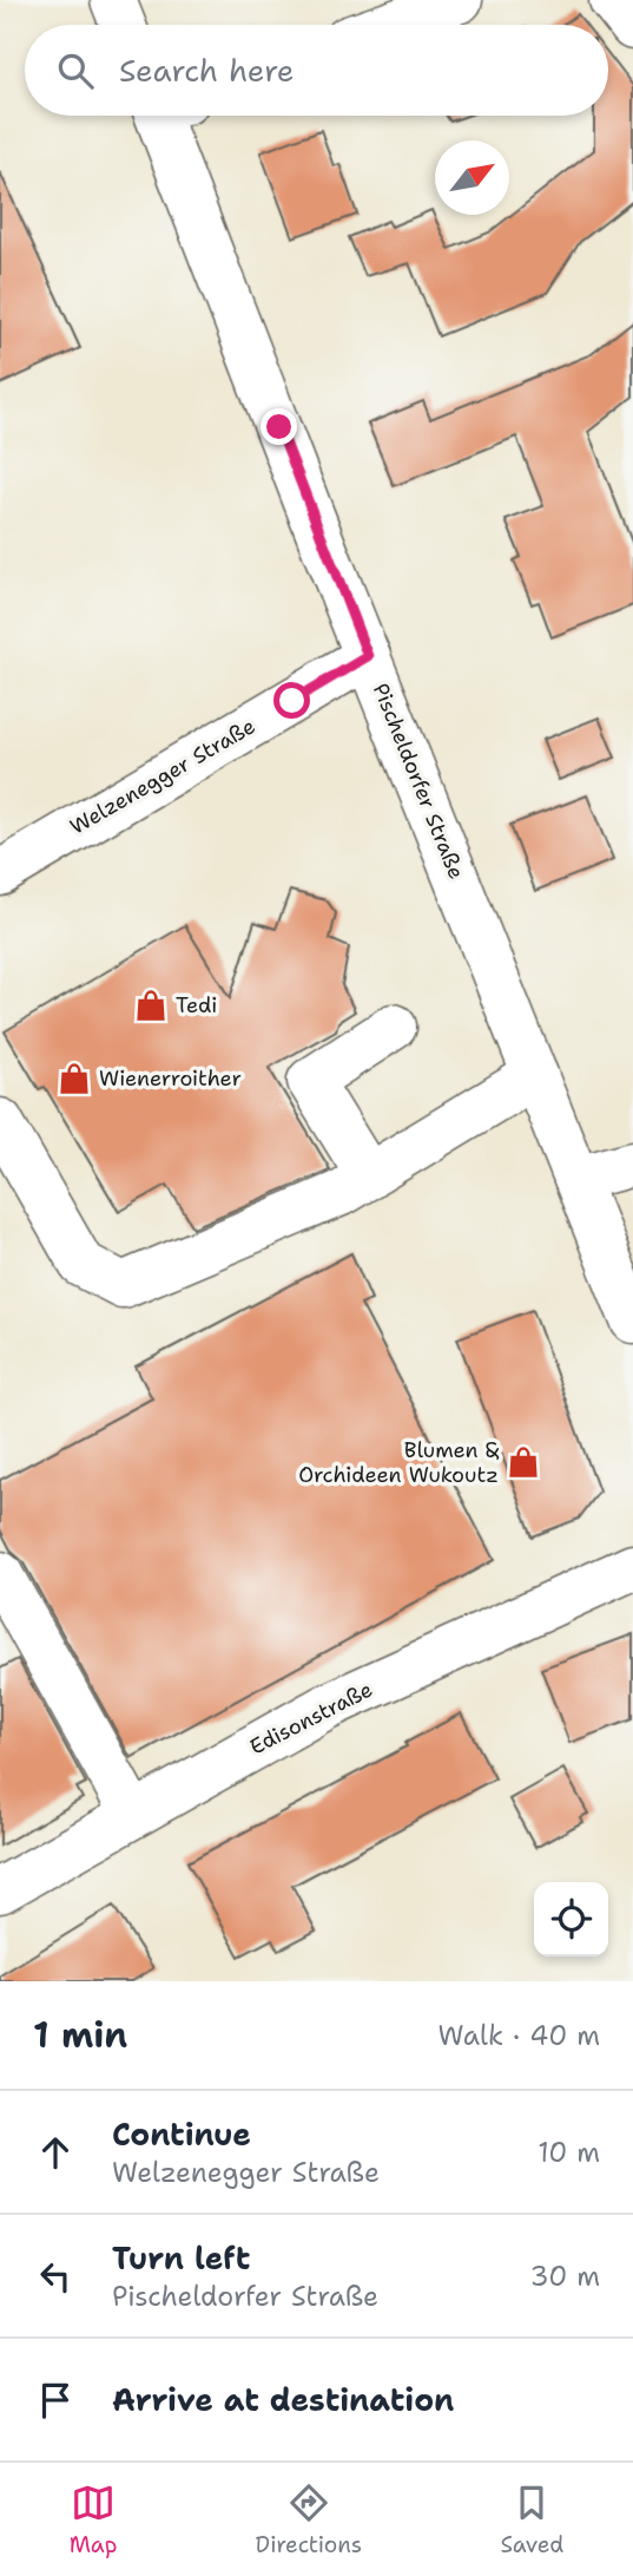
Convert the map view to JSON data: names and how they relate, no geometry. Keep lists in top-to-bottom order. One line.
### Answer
{"streets":{"street":["Welzenegger Straße","Pischeldorfer Straße","Edisonstraße"]},"crossings":[["Welzenegger Straße","Pischeldorfer Straße"]],"places":{"shop":["Tedi","Wienerroither","Blumen & Orchideen Wukoutz"]},"north":"top right","page":{"search":"Search here","heading":["1 min","Walk · 40 m"],"list":[["Continue","Welzenegger Straße","10 m"],["Turn left","Pischeldorfer Straße","30 m"],"Arrive at destination"],"nav":["Map","Directions","Saved"]}}
